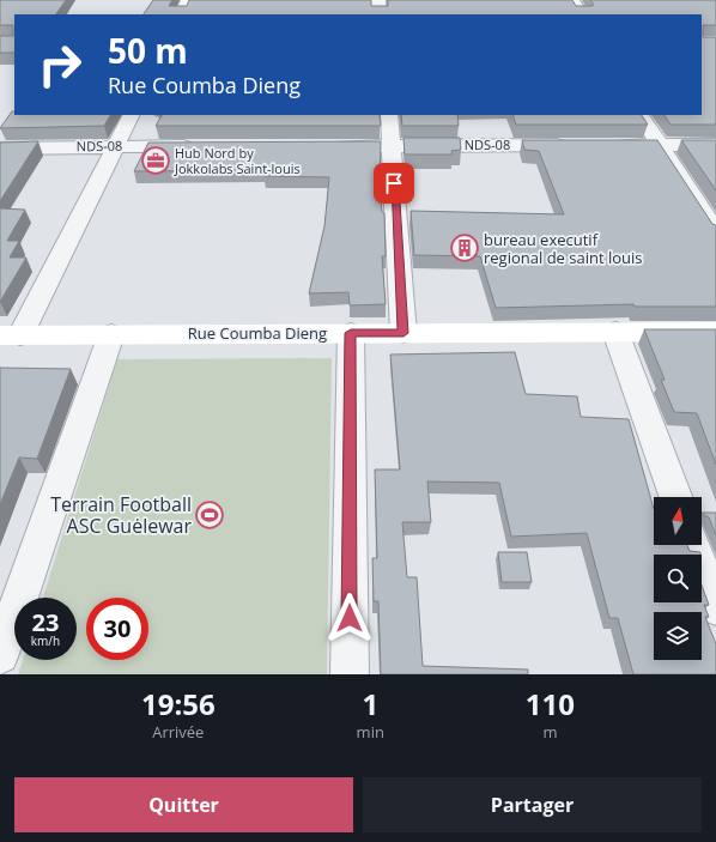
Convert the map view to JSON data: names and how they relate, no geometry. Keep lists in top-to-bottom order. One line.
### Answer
{"streets":{"street":["NDS-08","Rue Coumba Dieng"]},"places":{"office":["Hub Nord by Jokkolabs Saint-louis"],"building":["bureau executif regional de saint louis"],"sports":["Terrain Football ASC Guėlewar"]},"north":"top","page":{"turn":["50 m","Rue Coumba Dieng"],"speed":"23 km/h","limit":"30","eta":["19:56","Arrivée","1","min","110","m"],"buttons":["Quitter","Partager"]}}
